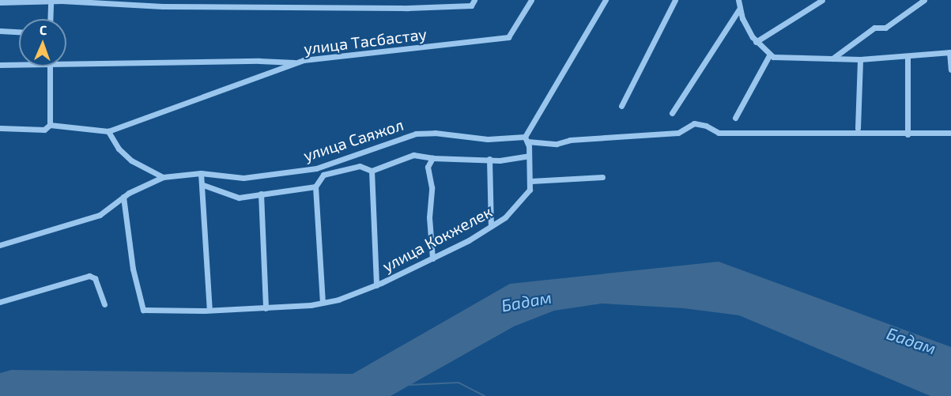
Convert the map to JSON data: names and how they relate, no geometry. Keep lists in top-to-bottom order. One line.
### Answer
{"streets":{"street":["улица Тасбастау","улица Саяжол","улица Кокжелек"]},"crossings":[["улица Саяжол","улица Кокжелек"]],"water":["Бадам"],"north":"top"}
